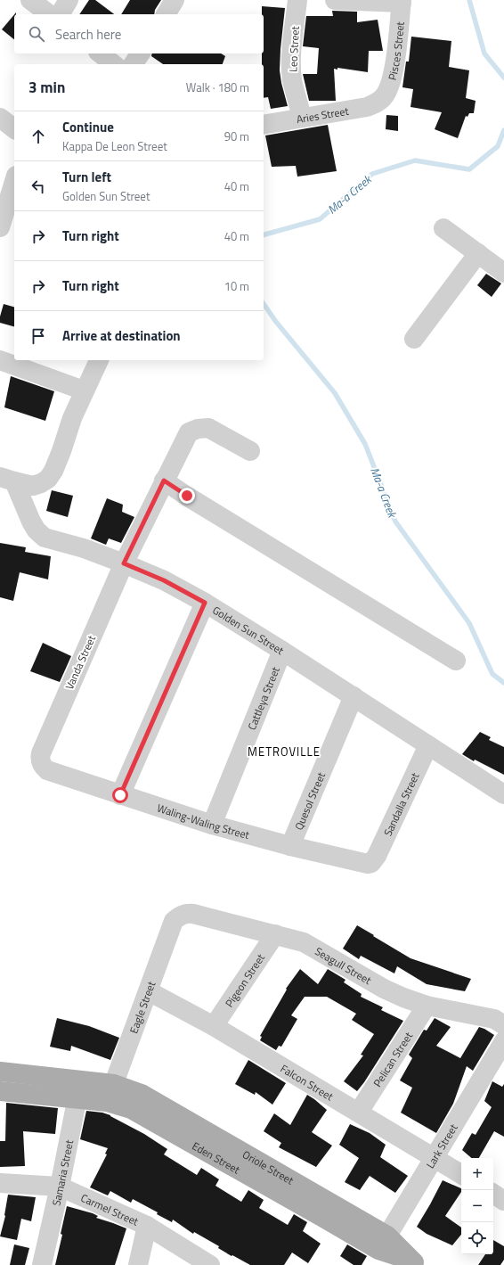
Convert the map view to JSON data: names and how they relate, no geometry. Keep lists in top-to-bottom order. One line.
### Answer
{"streets":{"main road":["Eden Street"],"street":["Leo Street","Pisces Street","Aries Street","Golden Sun Street","Vanda Street","Cattleya Street","Quesol Street","Sandalla Street","Waling-Waling Street","Seagull Street","Pigeon Street","Eagle Street","Pelican Street","Falcon Street","Lark Street","Samaria Street","Carmel Street"]},"crossings":[["Leo Street","Aries Street"],["Pisces Street","Aries Street"],["Golden Sun Street","Vanda Street"],["Golden Sun Street","Cattleya Street"],["Golden Sun Street","Quesol Street"],["Golden Sun Street","Sandalla Street"],["Vanda Street","Waling-Waling Street"],["Cattleya Street","Waling-Waling Street"],["Quesol Street","Waling-Waling Street"],["Sandalla Street","Waling-Waling Street"],["Seagull Street","Pigeon Street"],["Seagull Street","Eagle Street"],["Seagull Street","Pelican Street"],["Pigeon Street","Falcon Street"],["Eagle Street","Falcon Street"],["Eagle Street","Eden Street"],["Pelican Street","Falcon Street"],["Falcon Street","Lark Street"],["Lark Street","Eden Street"],["Eden Street","Samaria Street"],["Samaria Street","Carmel Street"]],"districts":["METROVILLE"],"water":["Ma-a Creek"],"page":{"search":"Search here","heading":["3 min","Walk · 180 m"],"list":[["Continue","Kappa De Leon Street","90 m"],["Turn left","Golden Sun Street","40 m"],["Turn right","40 m"],["Turn right","10 m"],"Arrive at destination"],"map_buttons":["+","−"]}}
